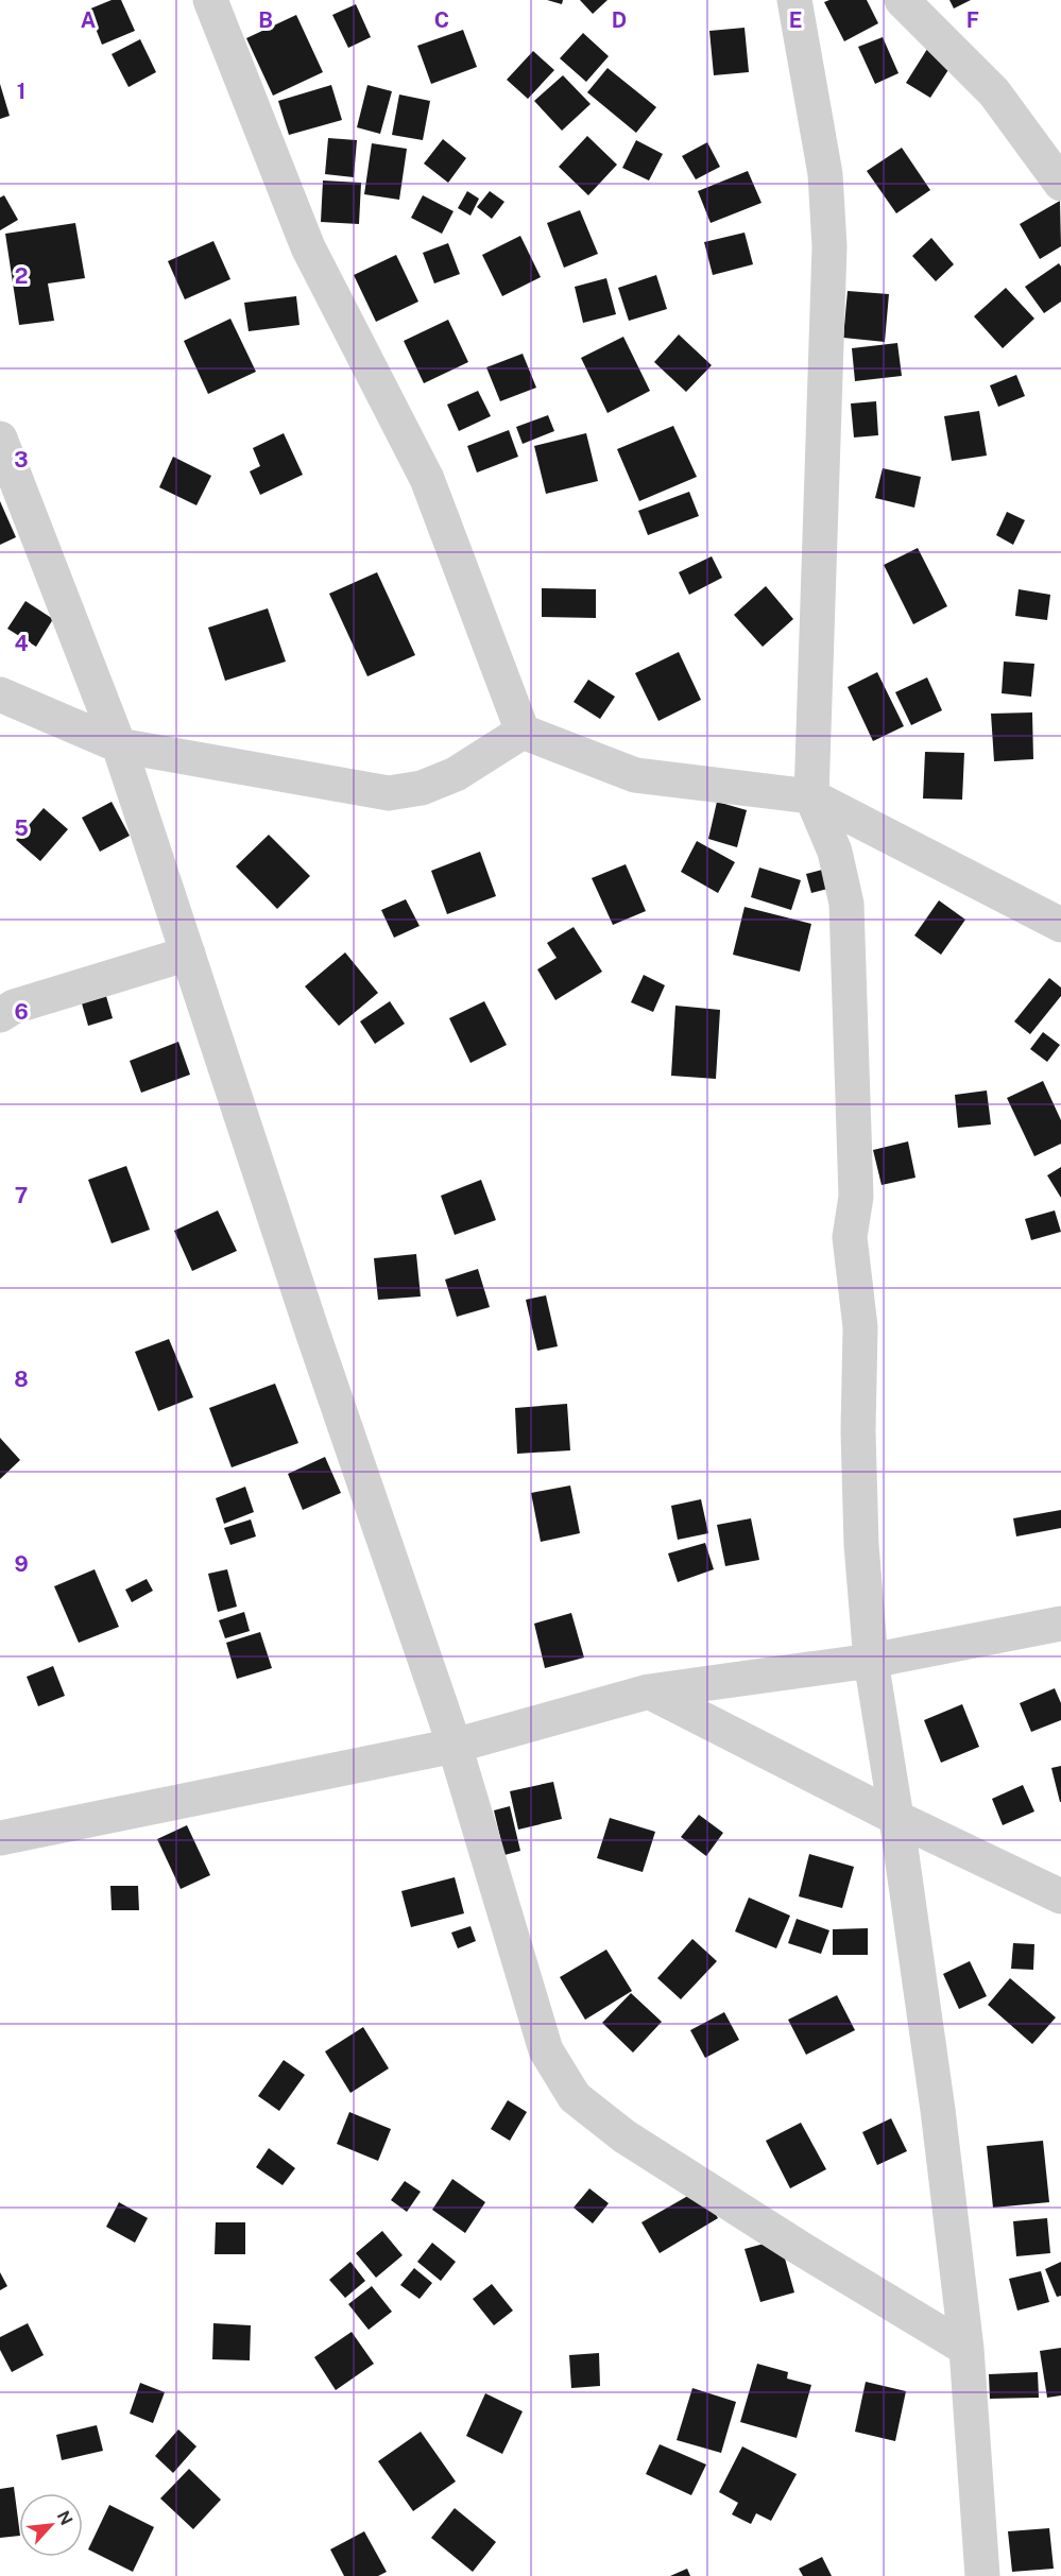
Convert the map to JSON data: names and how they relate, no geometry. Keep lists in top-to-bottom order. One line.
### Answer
{"north":"top right","grid":{"columns":["A","B","C","D","E","F"],"rows":["1","2","3","4","5","6","7","8","9"]}}
